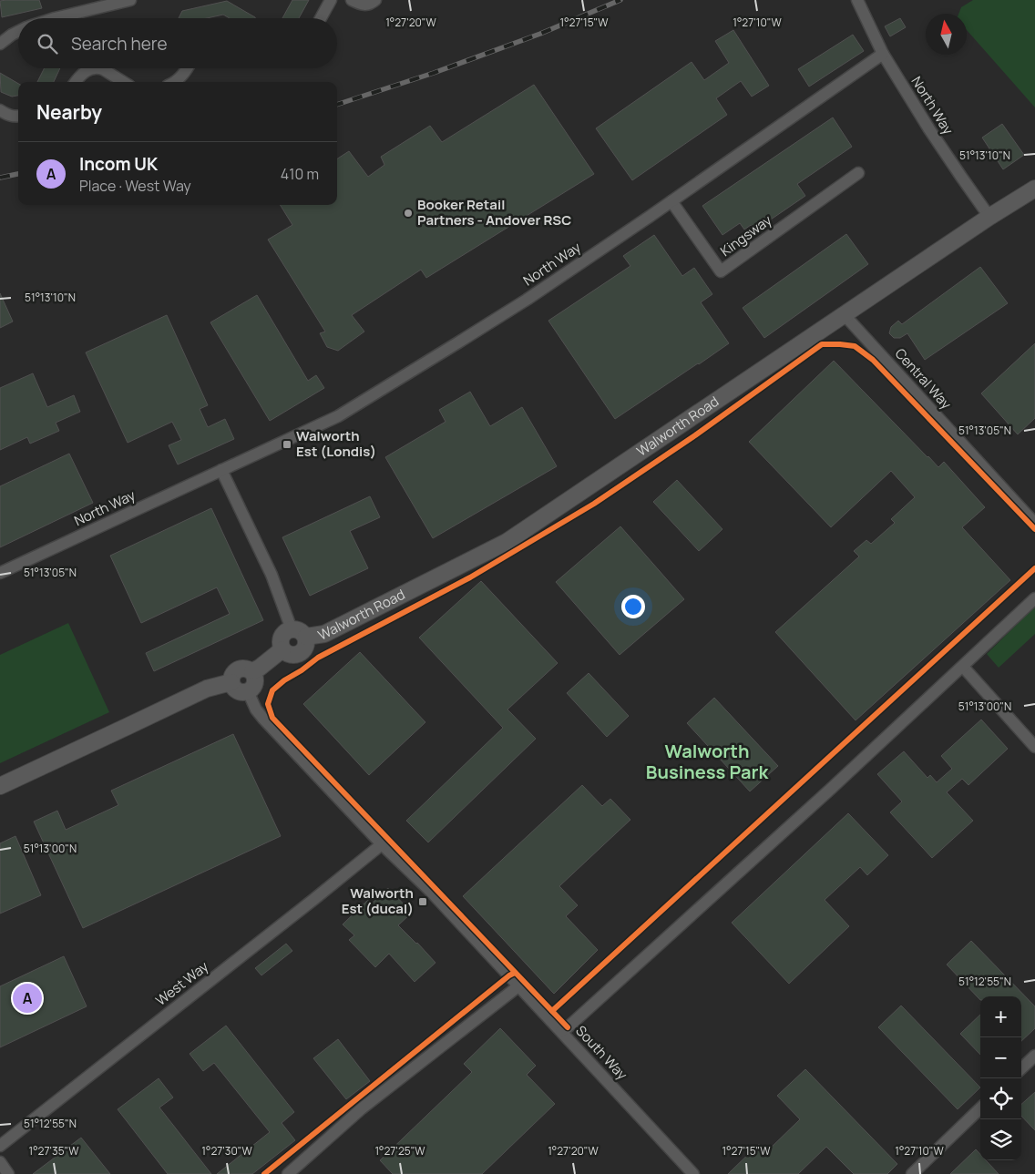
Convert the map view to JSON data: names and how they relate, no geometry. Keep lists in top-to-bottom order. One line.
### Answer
{"streets":{"street":["North Way","Kingsway","Central Way","Walworth Road","West Way","South Way"]},"crossings":[["North Way","Kingsway"],["North Way","Walworth Road"],["Central Way","Walworth Road"],["West Way","South Way"]],"districts":["Walworth Business Park"],"places":{"other":["Booker Retail Partners - Andover RSC"],"transit":["Walworth Est (Londis)","Walworth Est (ducal)"]},"north":"top","page":{"search":"Search here","heading":"Nearby","list":[{"mark":"A","name":"Incom UK","note":"Place · West Way","value":"410 m"}],"pins":"A","map_buttons":["+","−"]},"coordinates":["1°27'20\"W","1°27'15\"W","1°27'10\"W","51°13'10\"N","51°13'05\"N","51°13'00\"N","51°12'55\"N","1°27'35\"W","1°27'30\"W","1°27'25\"W"]}
